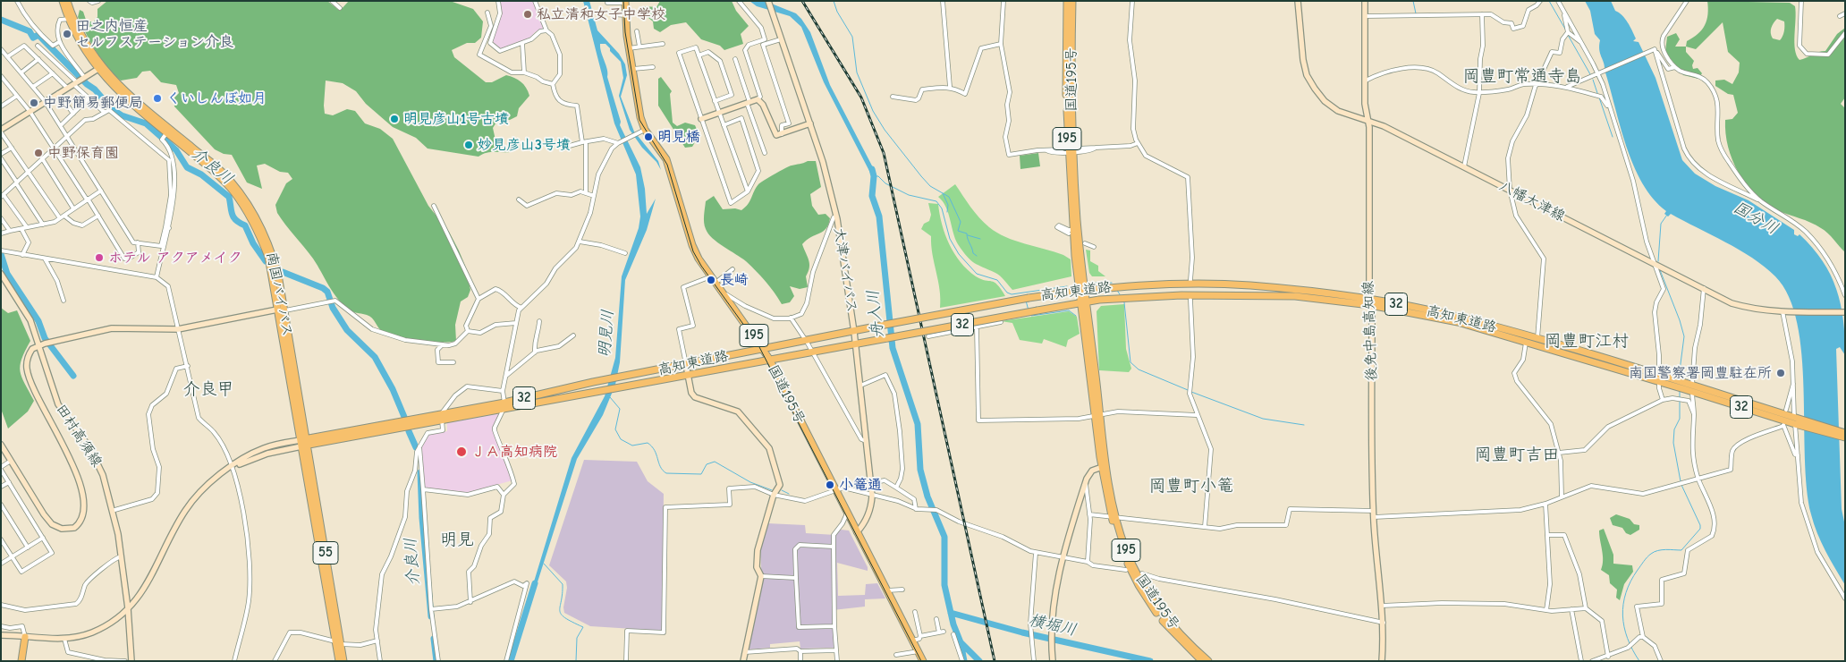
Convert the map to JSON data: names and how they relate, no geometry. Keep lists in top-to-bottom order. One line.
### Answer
{"streets":{"highway":["国道195号","195","高知東道路","南国バイパス","32","55"],"main road":["八幡大津線","大津バイパス","後免中島高知線","田村高須線"]},"crossings":[["国道195号","大津バイパス"],["国道195号","高知東道路"],["八幡大津線","後免中島高知線"],["大津バイパス","高知東道路"],["高知東道路","南国バイパス"],["高知東道路","後免中島高知線"]],"districts":["岡豊町常通寺島","岡豊町江村","介良甲","岡豊町吉田","岡豊町小篭","明見"],"water":["介良川","国分川","舟入川","明見川","横堀川"],"places":["私立清和女子中学校","田之内恒産 セルフステーション介良","くいしんぼ如月","中野簡易郵便局","明見彦山1号古墳","明見橋","妙見彦山3号墳","中野保育園","ホテル アクアメイク","長崎","南国警察署岡豊駐在所","ＪＡ高知病院","小篭通"]}
